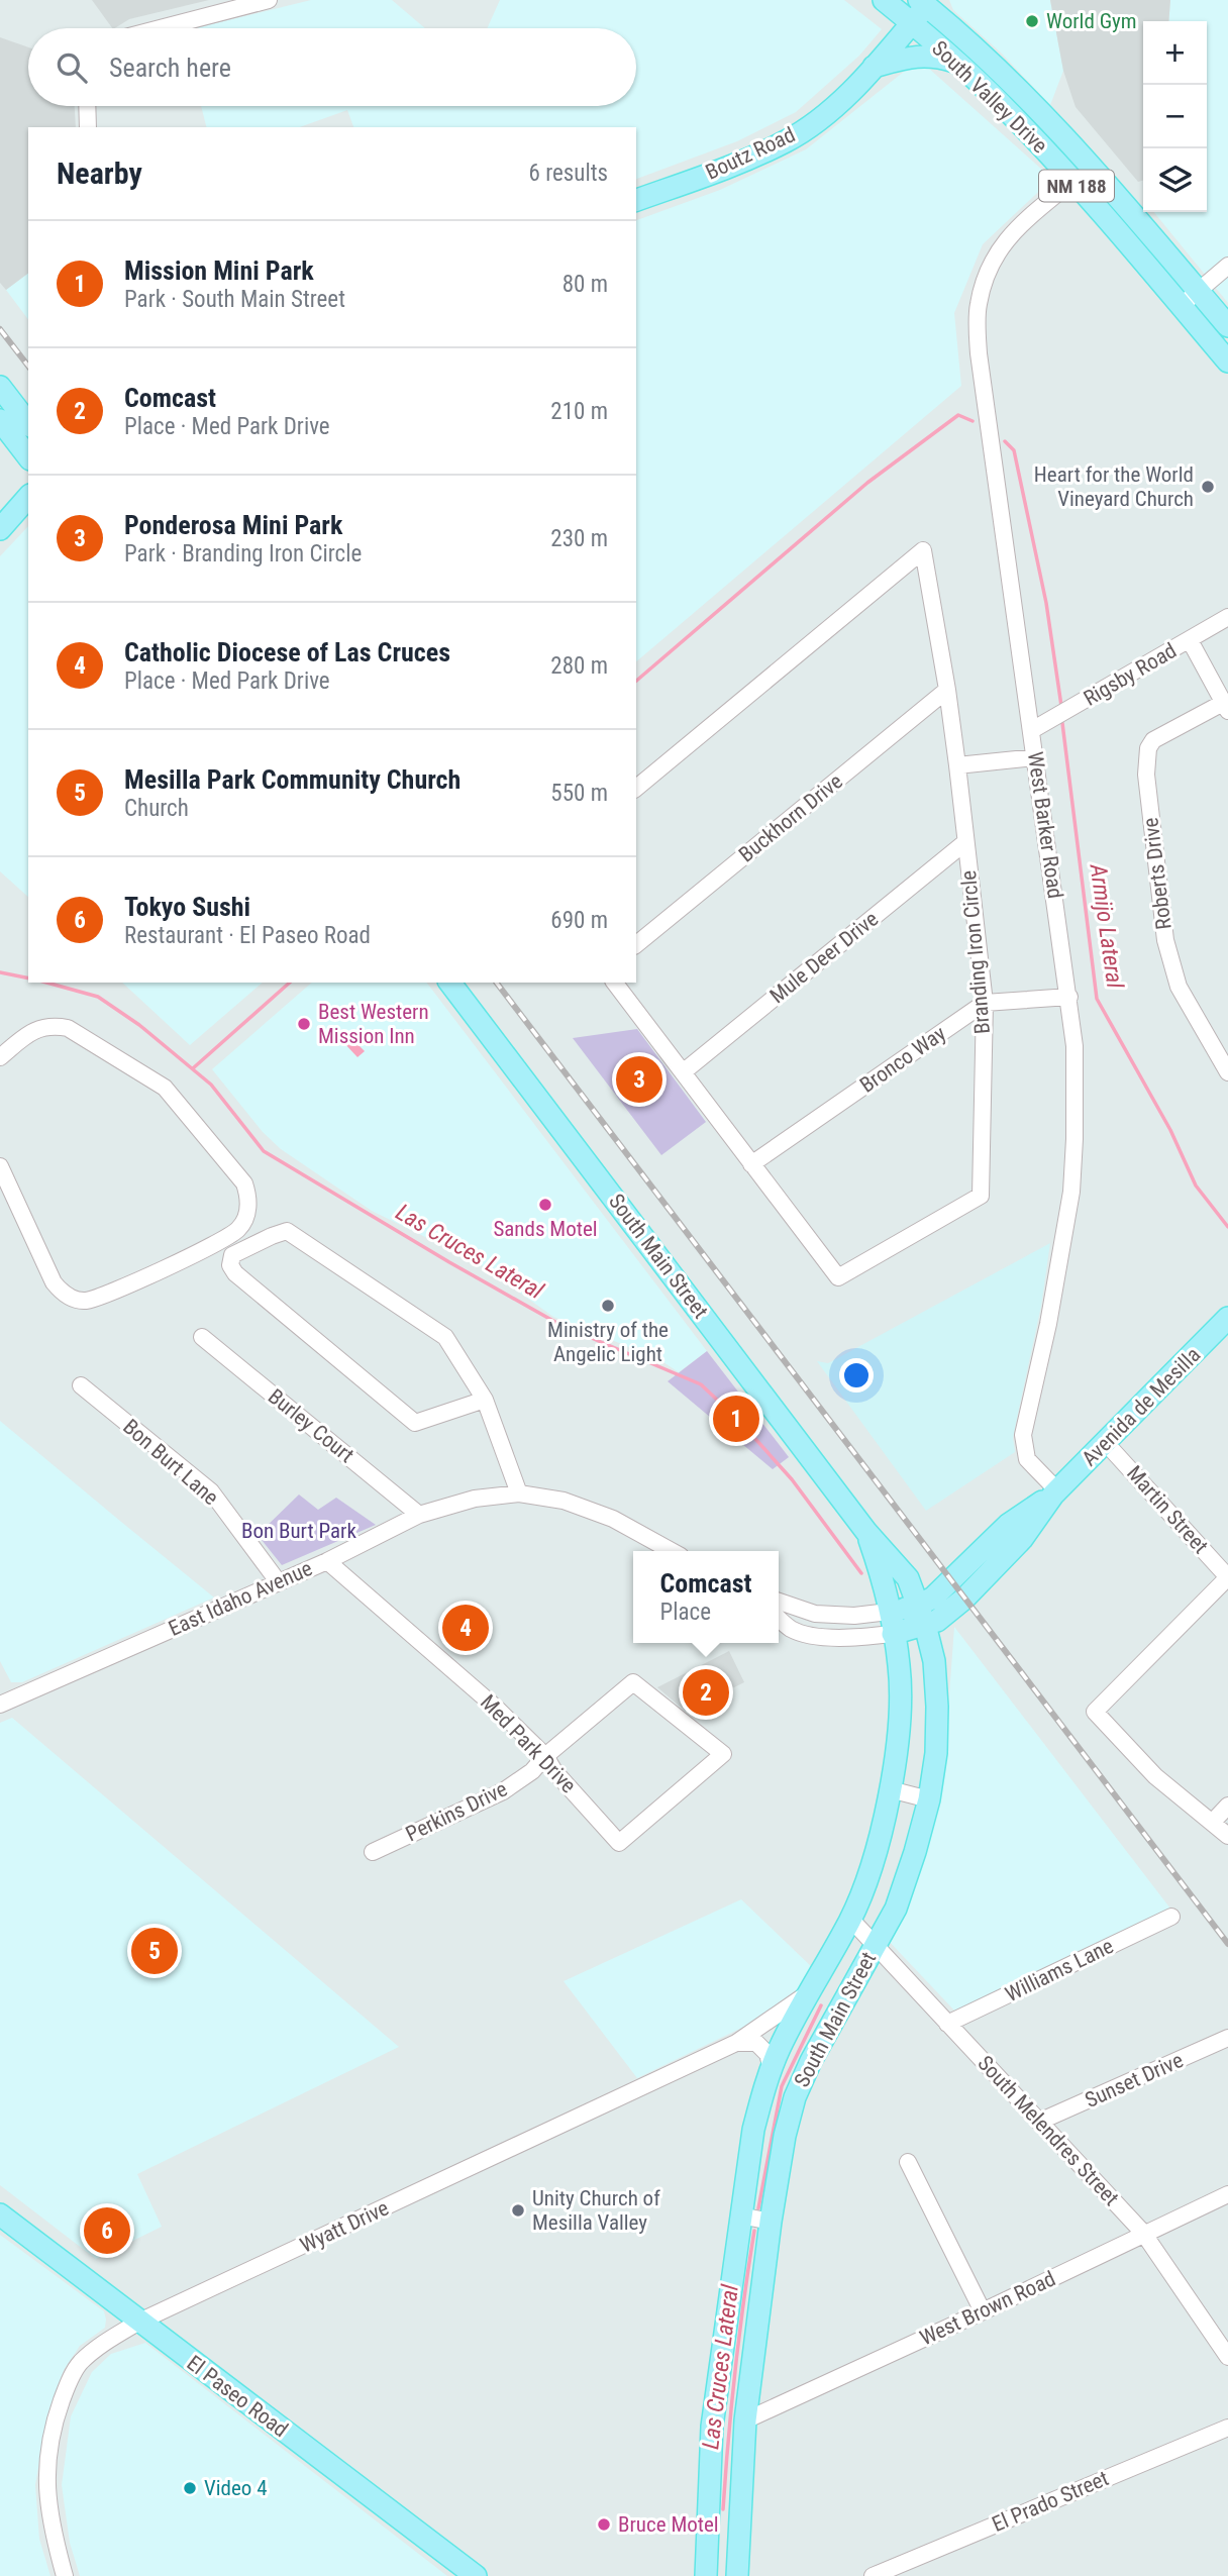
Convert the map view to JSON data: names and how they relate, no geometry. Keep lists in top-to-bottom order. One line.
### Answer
{"streets":{"main road":["South Valley Drive","Boutz Road","NM 188","South Main Street","Avenida de Mesilla","El Paseo Road"],"street":["Rigsby Road","Buckhorn Drive","West Barker Road","Roberts Drive","Branding Iron Circle","Mule Deer Drive","Bronco Way","Burley Court","Bon Burt Lane","Martin Street","East Idaho Avenue","Med Park Drive","Perkins Drive","Williams Lane","Sunset Drive","South Melendres Street","Wyatt Drive","West Brown Road","El Prado Street"]},"crossings":[["South Valley Drive","Boutz Road"],["South Valley Drive","West Barker Road"],["Rigsby Road","West Barker Road"],["Buckhorn Drive","Branding Iron Circle"],["West Barker Road","Avenida de Mesilla"],["Branding Iron Circle","Mule Deer Drive"],["Branding Iron Circle","Bronco Way"],["South Main Street","Avenida de Mesilla"],["South Main Street","South Melendres Street"],["South Main Street","Wyatt Drive"],["South Main Street","West Brown Road"],["Avenida de Mesilla","Martin Street"],["Burley Court","East Idaho Avenue"],["Bon Burt Lane","East Idaho Avenue"],["East Idaho Avenue","Med Park Drive"],["Med Park Drive","Perkins Drive"],["Williams Lane","South Melendres Street"],["Sunset Drive","South Melendres Street"],["South Melendres Street","West Brown Road"],["Wyatt Drive","El Paseo Road"]],"water":["Armijo Lateral","Las Cruces Lateral"],"parks":["Bon Burt Park"],"places":["World Gym","Heart for the World Vineyard Church","Best Western Mission Inn","Sands Motel","Ministry of the Angelic Light","Unity Church of Mesilla Valley","Video 4","Bruce Motel"],"page":{"map_buttons":["+","−"],"search":"Search here","heading":["Nearby","6 results"],"list":[{"mark":"1","name":"Mission Mini Park","note":"Park · South Main Street","value":"80 m"},{"mark":"2","name":"Comcast","note":"Place · Med Park Drive","value":"210 m"},{"mark":"3","name":"Ponderosa Mini Park","note":"Park · Branding Iron Circle","value":"230 m"},{"mark":"4","name":"Catholic Diocese of Las Cruces","note":"Place · Med Park Drive","value":"280 m"},{"mark":"5","name":"Mesilla Park Community Church","note":"Church","value":"550 m"},{"mark":"6","name":"Tokyo Sushi","note":"Restaurant · El Paseo Road","value":"690 m"}],"pins":["3","1","4","2","5","6"],"popup":["Comcast","Place"]}}
